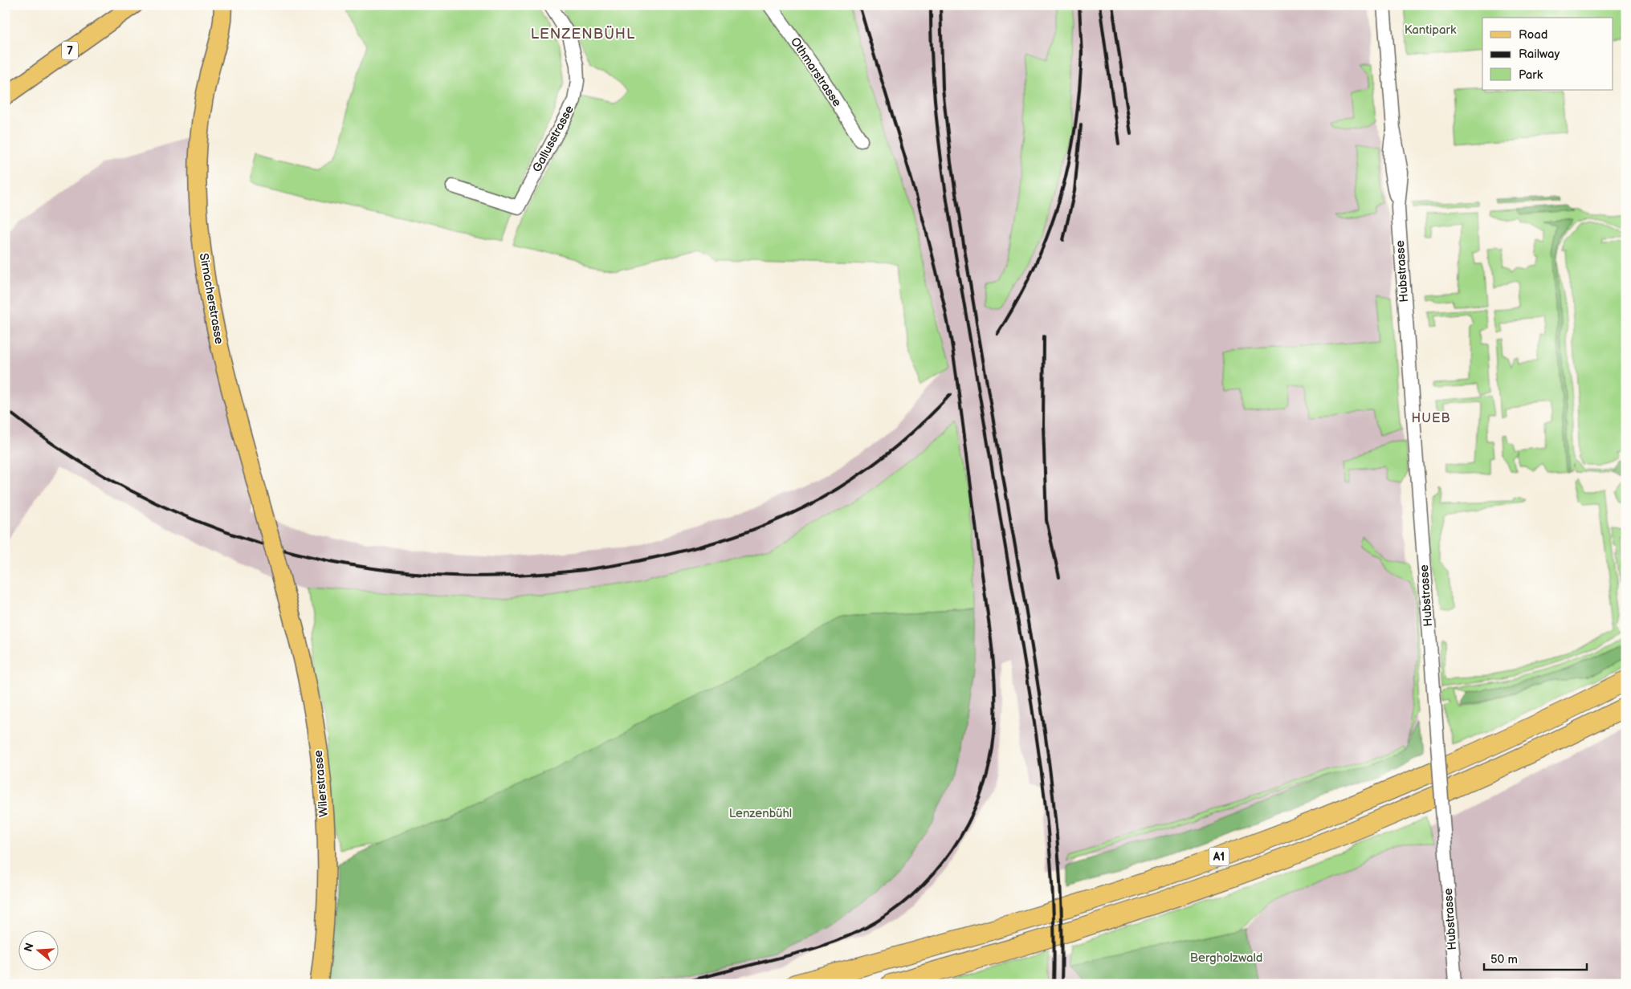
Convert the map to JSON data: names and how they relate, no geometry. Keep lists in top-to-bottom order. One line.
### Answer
{"streets":{"highway":["A1"],"main road":["7","Sirnacherstrasse","Wilerstrasse"],"street":["Othmarstrasse","Gallusstrasse","Hubstrasse"]},"crossings":[["Sirnacherstrasse","Wilerstrasse"]],"districts":["LENZENBÜHL","HUEB"],"parks":["Kantipark","Lenzenbühl","Bergholzwald"],"legend":["Road","Railway","Park"],"scale_bar":"50 m","north":"left"}
